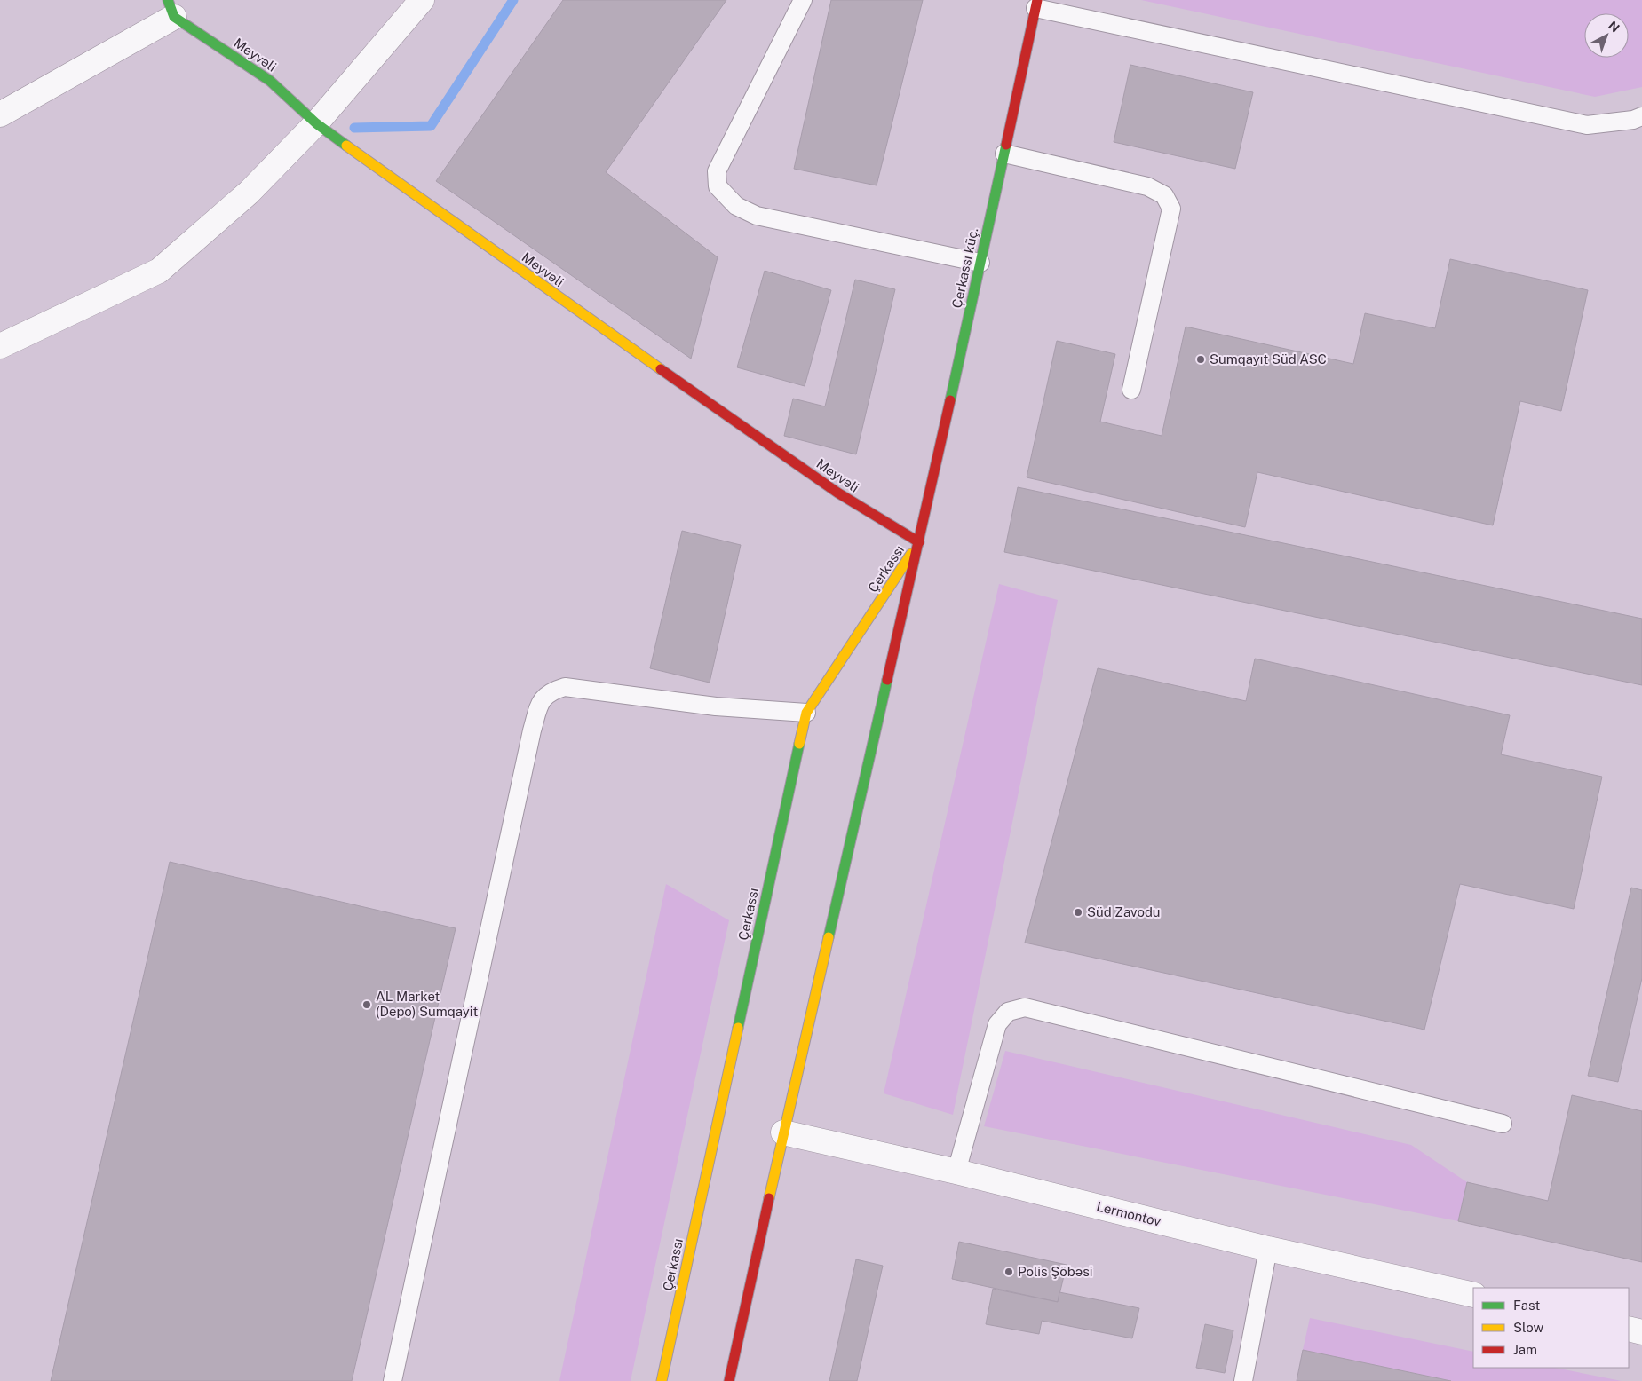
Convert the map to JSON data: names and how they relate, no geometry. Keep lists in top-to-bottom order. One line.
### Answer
{"streets":{"street":["Meyvəli","Çerkassı küç.","Çerkassı","Lermontov"]},"crossings":[["Meyvəli","Çerkassı küç."],["Meyvəli","Çerkassı"],["Çerkassı küç.","Çerkassı"],["Çerkassı","Lermontov"]],"places":["Sumqayıt Süd ASC","Süd Zavodu","AL Market (Depo) Sumqayit","Polis Şöbəsi"],"legend":["Fast","Slow","Jam"],"north":"top right"}
